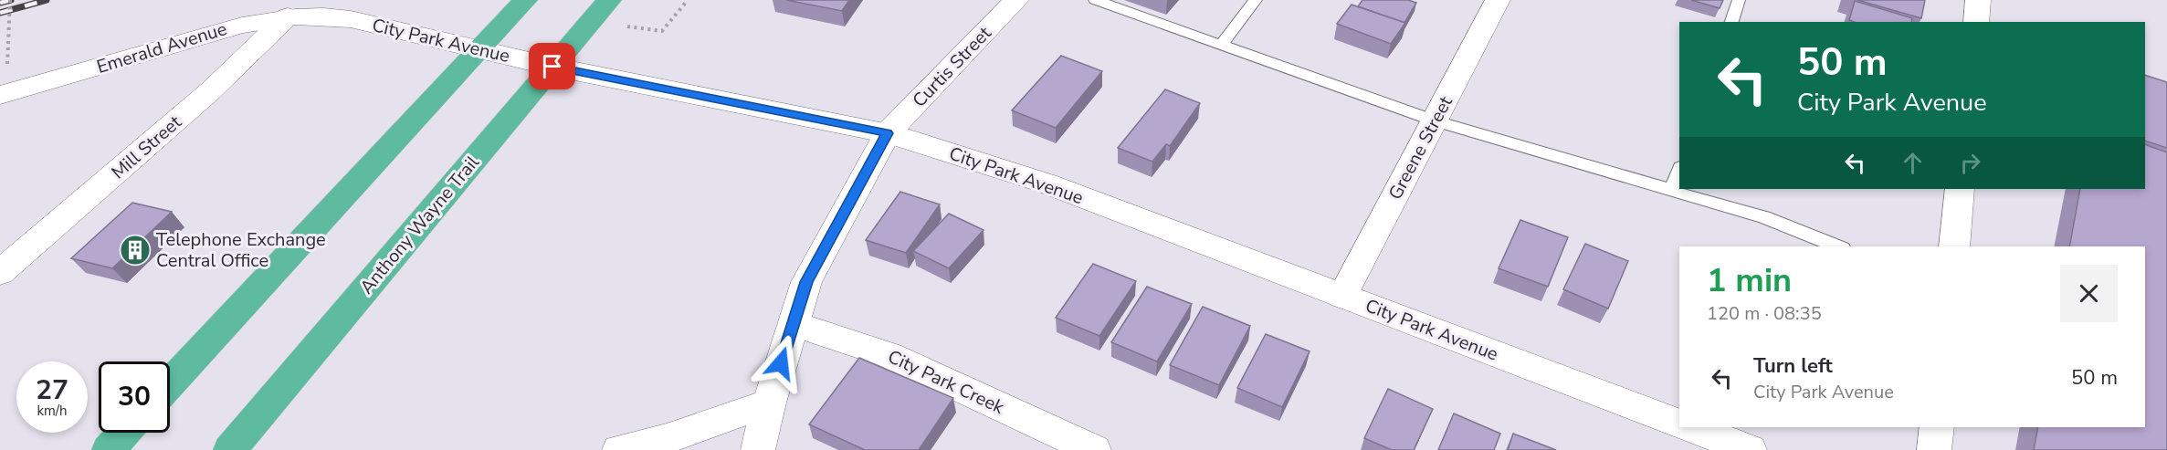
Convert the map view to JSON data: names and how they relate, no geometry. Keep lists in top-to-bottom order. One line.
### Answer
{"streets":{"highway":["Anthony Wayne Trail"],"street":["City Park Avenue","Emerald Avenue","Curtis Street","Mill Street","Greene Street","City Park Creek"]},"crossings":[["City Park Avenue","Emerald Avenue"],["City Park Avenue","Curtis Street"],["City Park Avenue","Greene Street"],["City Park Avenue","Anthony Wayne Trail"],["Emerald Avenue","Mill Street"],["Curtis Street","City Park Creek"]],"places":{"building":["Telephone Exchange Central Office"]},"page":{"turn":["50 m","City Park Avenue"],"heading":["1 min","120 m · 08:35"],"list":[{"name":"Turn left","note":"City Park Avenue","value":"50 m"}],"speed":"27 km/h","limit":"30"}}
